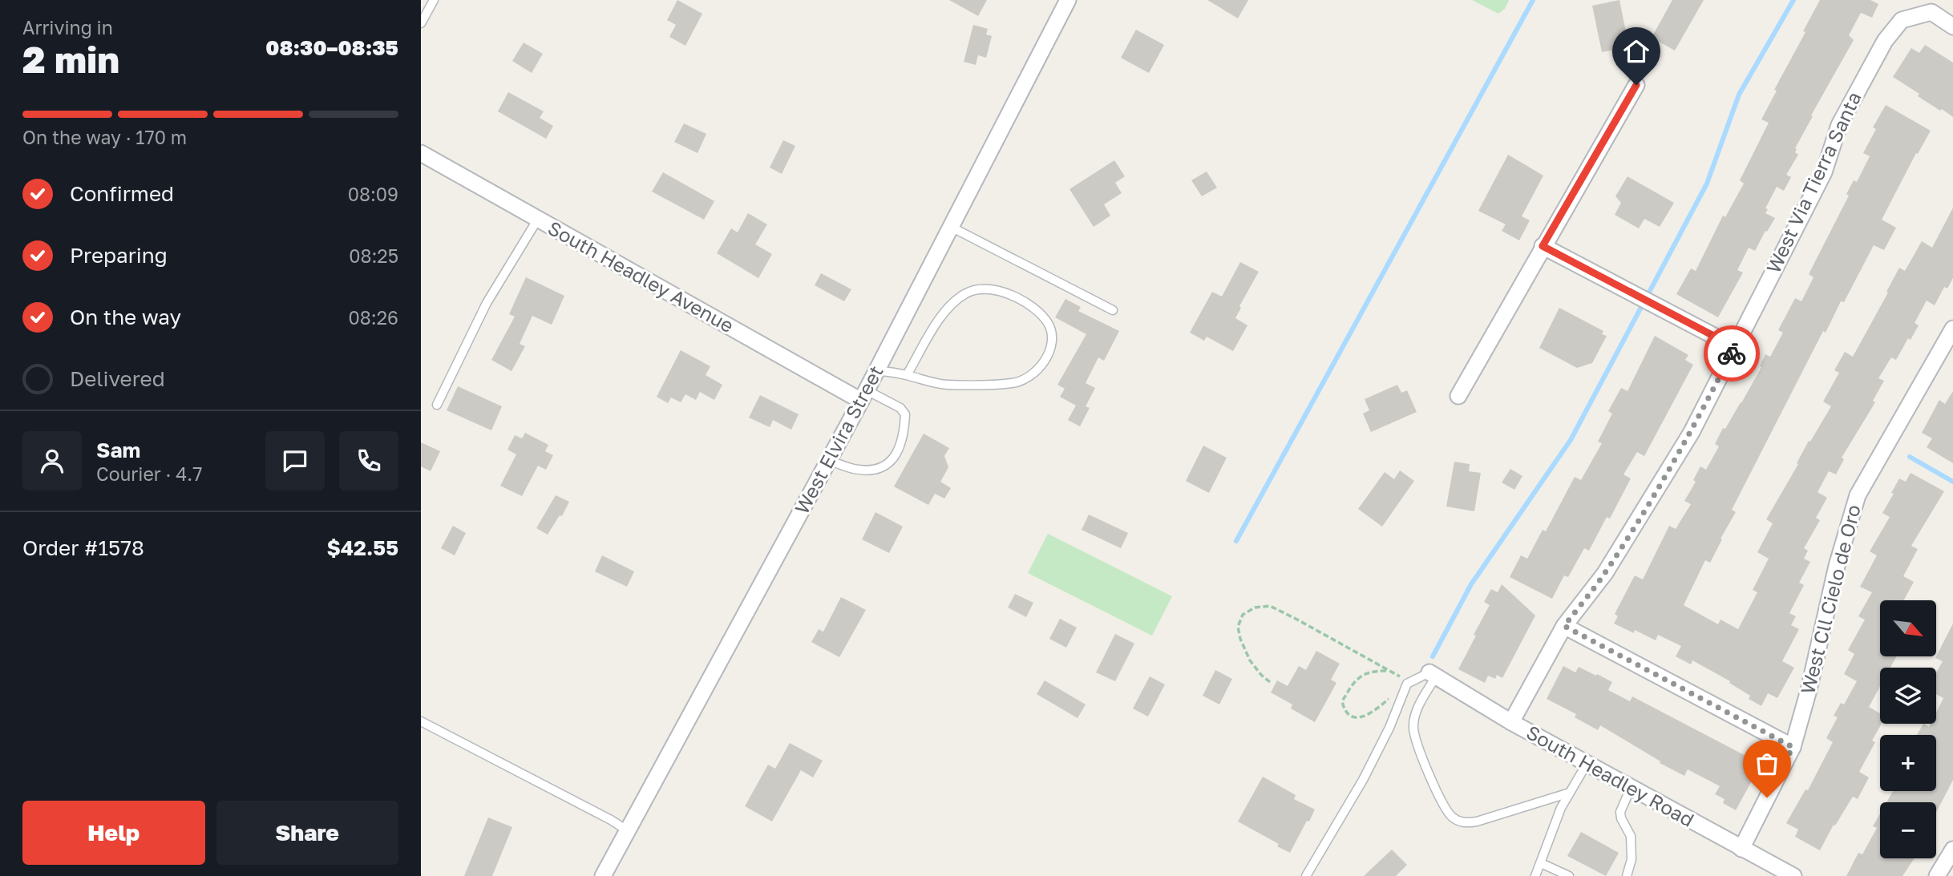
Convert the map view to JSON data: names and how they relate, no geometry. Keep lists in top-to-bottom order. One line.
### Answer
{"streets":{"street":["West Via Tierra Santa","South Headley Avenue","West Elvira Street","West Cll Cielo de Oro","South Headley Road"]},"crossings":[["West Via Tierra Santa","South Headley Road"],["South Headley Avenue","West Elvira Street"],["West Cll Cielo de Oro","South Headley Road"]],"north":"bottom right","page":{"heading":["2 min","Arriving in","08:30–08:35"],"panel":["Sam","Courier · 4.7","Order #1578","$42.55"],"bar":"On the way · 170 m","list":[["Confirmed","08:09"],["Preparing","08:25"],["On the way","08:26"],"Delivered"],"map_buttons":["+","−"],"buttons":["Help","Share"]}}
